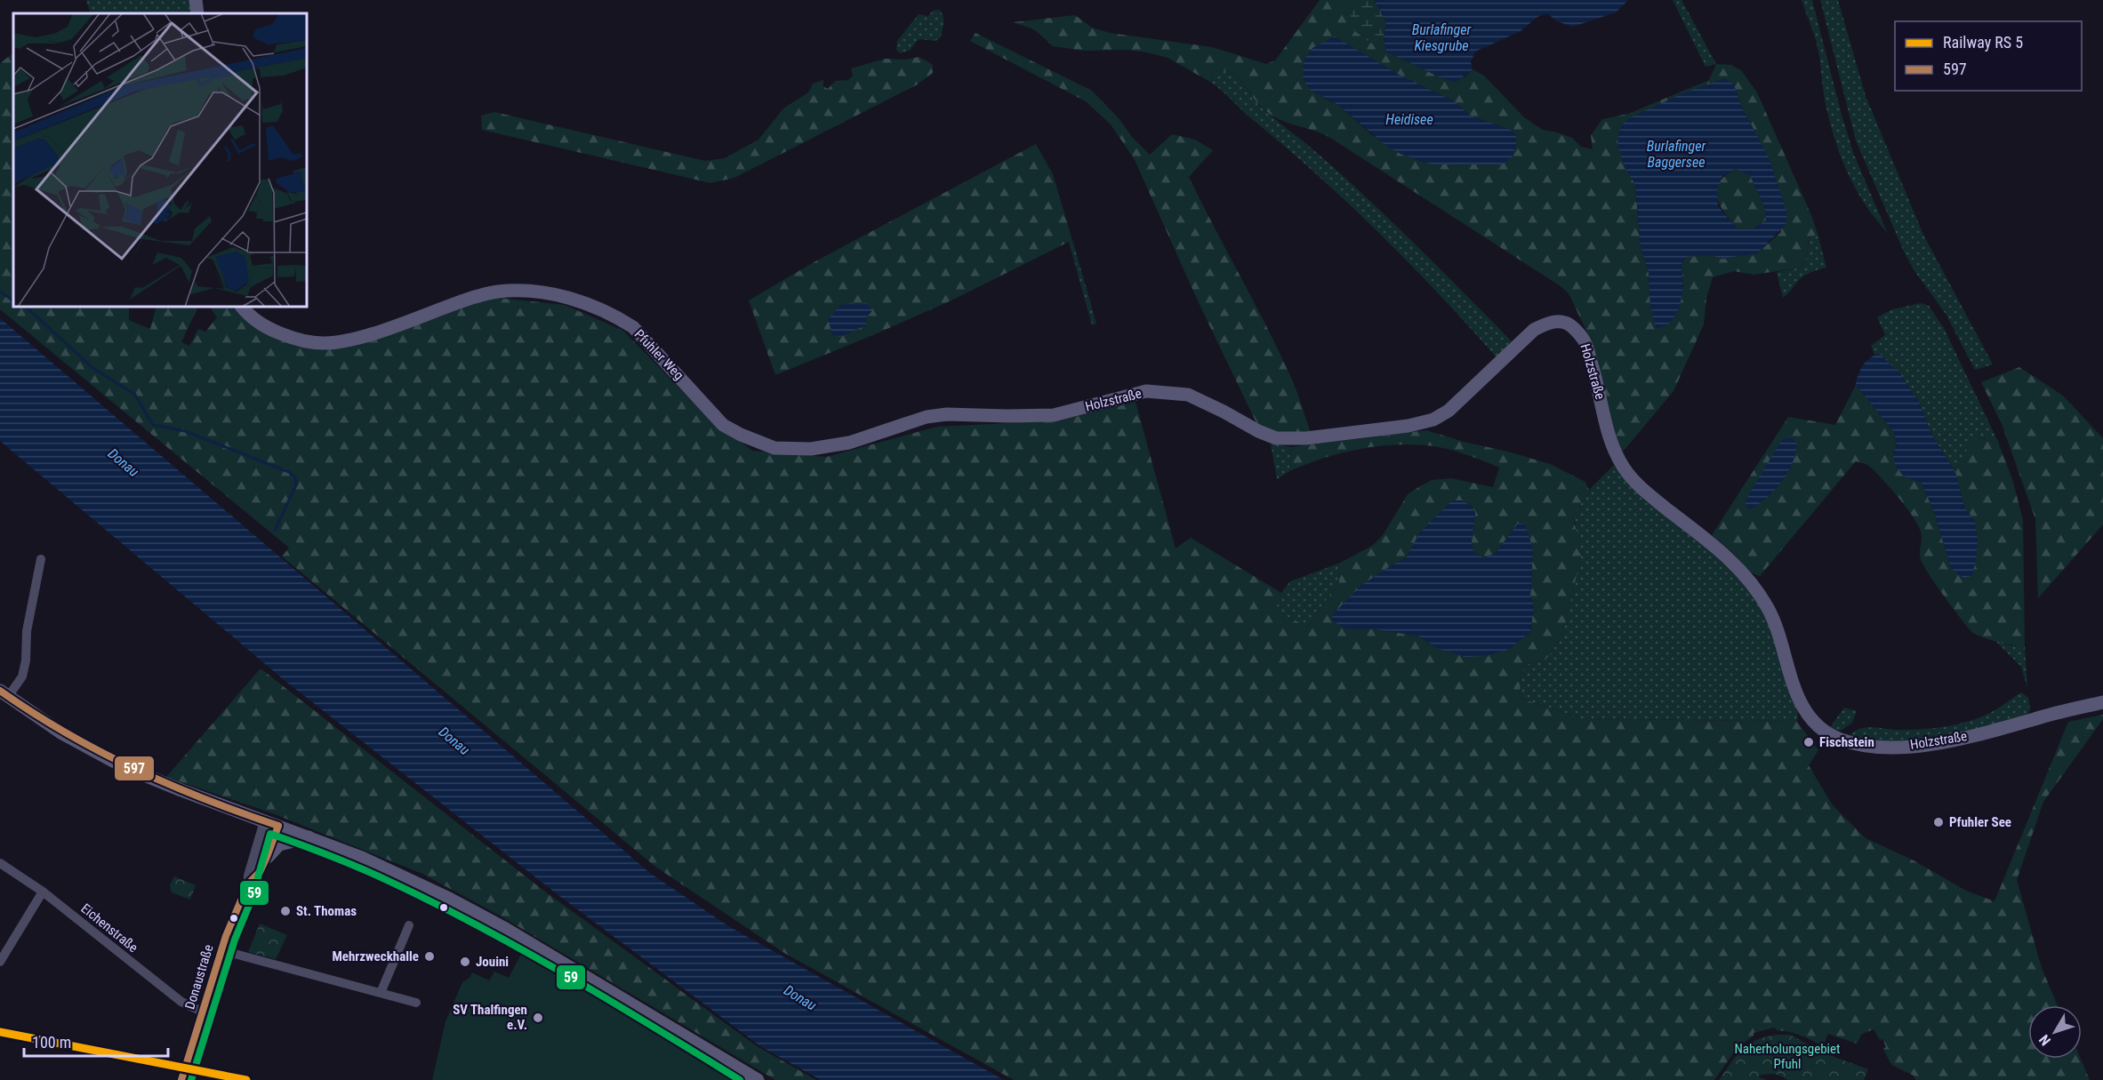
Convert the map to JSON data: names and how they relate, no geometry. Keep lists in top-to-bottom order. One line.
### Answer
{"streets":{"street":["Pfuhler Weg","Holzstraße","Eichenstraße","Donaustraße"]},"crossings":[["Pfuhler Weg","Holzstraße"],["Eichenstraße","Donaustraße"]],"water":["Burlafinger Kiesgrube","Heidisee","Burlafinger Baggersee","Donau"],"parks":["Naherholungsgebiet Pfuhl"],"places":["Fischstein","Pfuhler See","St. Thomas","Mehrzweckhalle","Jouini","SV Thalfingen e.V."],"lines":["transit line 597","transit line 59"],"legend":["Railway RS 5","597"],"scale_bar":"100 m","north":"bottom left"}
